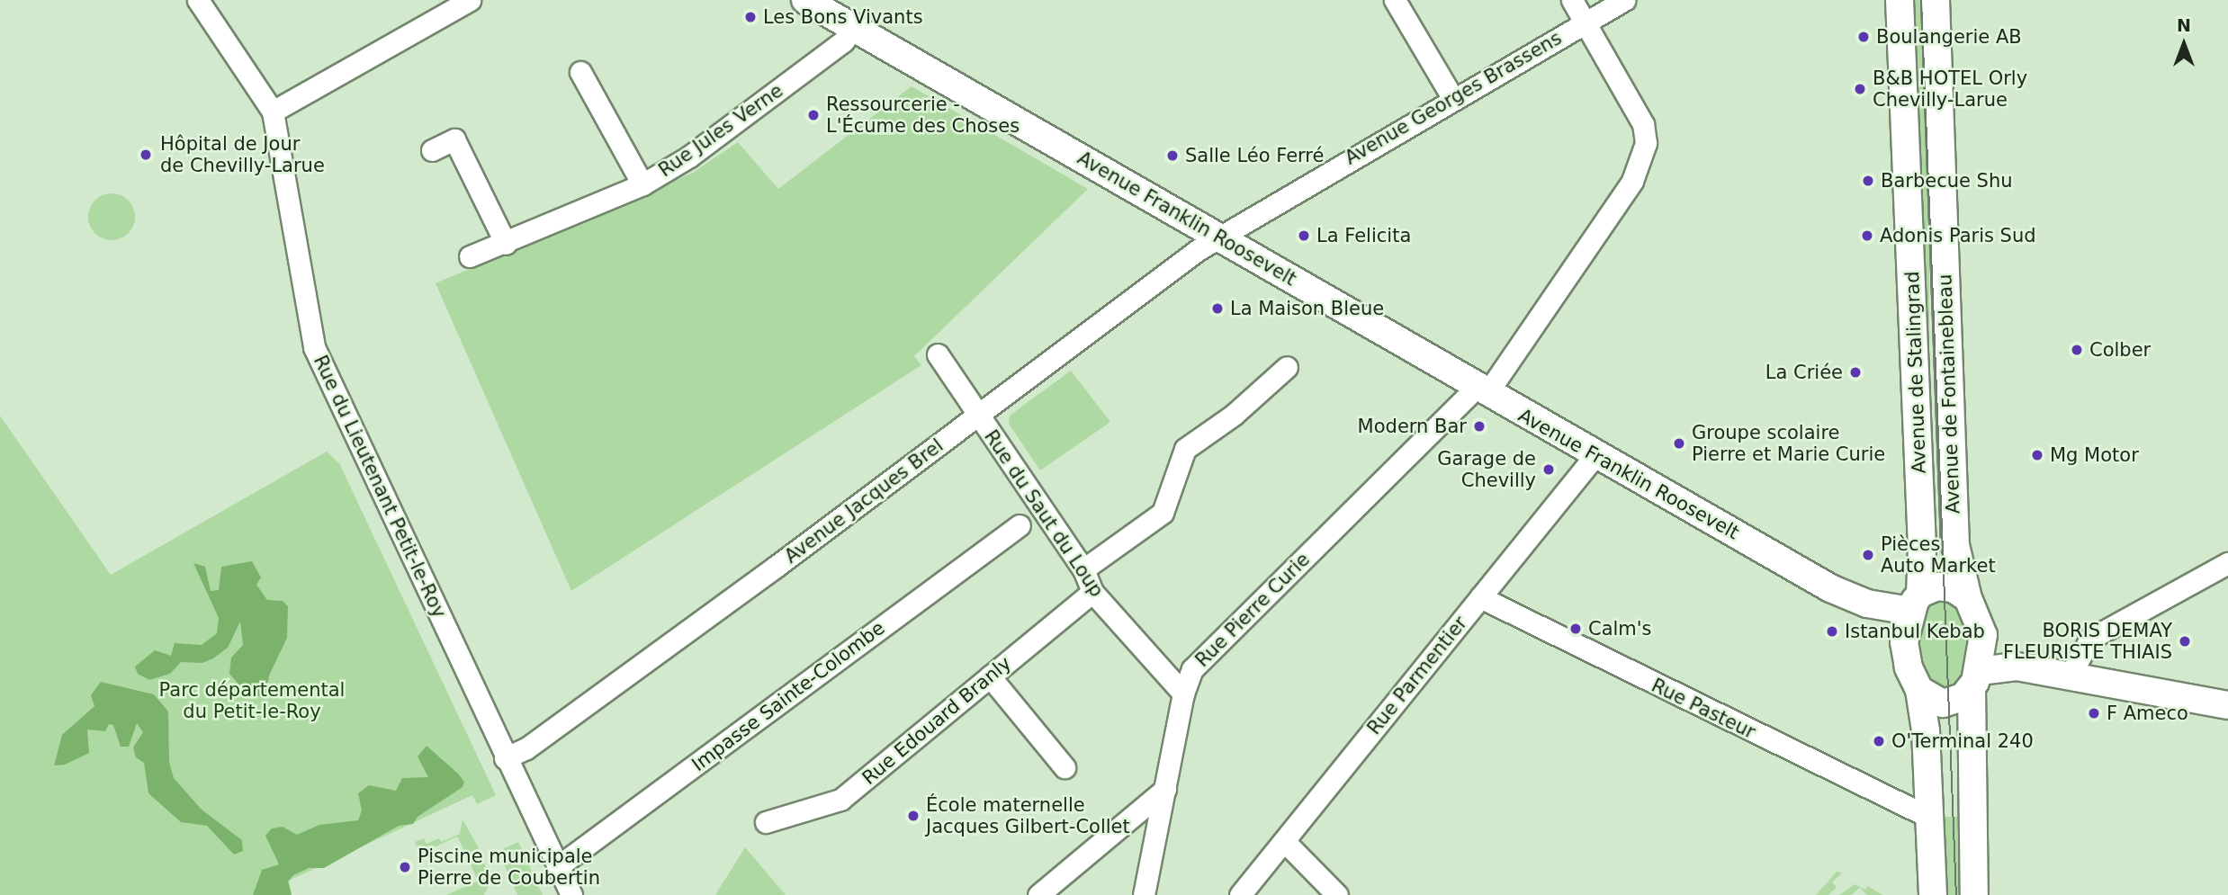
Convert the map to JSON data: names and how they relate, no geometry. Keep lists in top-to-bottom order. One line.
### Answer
{"streets":{"main road":["Avenue Franklin Roosevelt","Avenue de Stalingrad","Avenue de Fontainebleau"],"street":["Avenue Georges Brassens","Rue Jules Verne","Rue du Lieutenant Petit-le-Roy","Avenue Jacques Brel","Rue du Saut du Loup","Rue Pierre Curie","Rue Parmentier","Impasse Sainte-Colombe","Rue Pasteur","Rue Edouard Branly"]},"crossings":[["Avenue Georges Brassens","Avenue Franklin Roosevelt"],["Avenue Georges Brassens","Avenue Jacques Brel"],["Avenue Georges Brassens","Rue Pierre Curie"],["Rue Jules Verne","Avenue Franklin Roosevelt"],["Avenue Franklin Roosevelt","Avenue de Stalingrad"],["Avenue Franklin Roosevelt","Avenue de Fontainebleau"],["Avenue Franklin Roosevelt","Avenue Jacques Brel"],["Avenue Franklin Roosevelt","Rue Pierre Curie"],["Avenue Franklin Roosevelt","Rue Parmentier"],["Avenue de Stalingrad","Avenue de Fontainebleau"],["Rue du Lieutenant Petit-le-Roy","Avenue Jacques Brel"],["Rue du Lieutenant Petit-le-Roy","Impasse Sainte-Colombe"],["Avenue Jacques Brel","Rue du Saut du Loup"],["Rue du Saut du Loup","Rue Pierre Curie"],["Rue du Saut du Loup","Rue Edouard Branly"],["Rue Parmentier","Rue Pasteur"]],"parks":["Parc départemental du Petit-le-Roy"],"places":["Les Bons Vivants","Boulangerie AB","B&B HOTEL Orly Chevilly-Larue","Ressourcerie - L'Écume des Choses","Hôpital de Jour de Chevilly-Larue","Salle Léo Ferré","Barbecue Shu","La Felicita","Adonis Paris Sud","La Maison Bleue","Colber","La Criée","Modern Bar","Groupe scolaire Pierre et Marie Curie","Mg Motor","Garage de Chevilly","Pièces Auto Market","Calm's","Istanbul Kebab","BORIS DEMAY FLEURISTE THIAIS","F Ameco","O'Terminal 240","École maternelle Jacques Gilbert-Collet","Piscine municipale Pierre de Coubertin"],"north":"top"}
